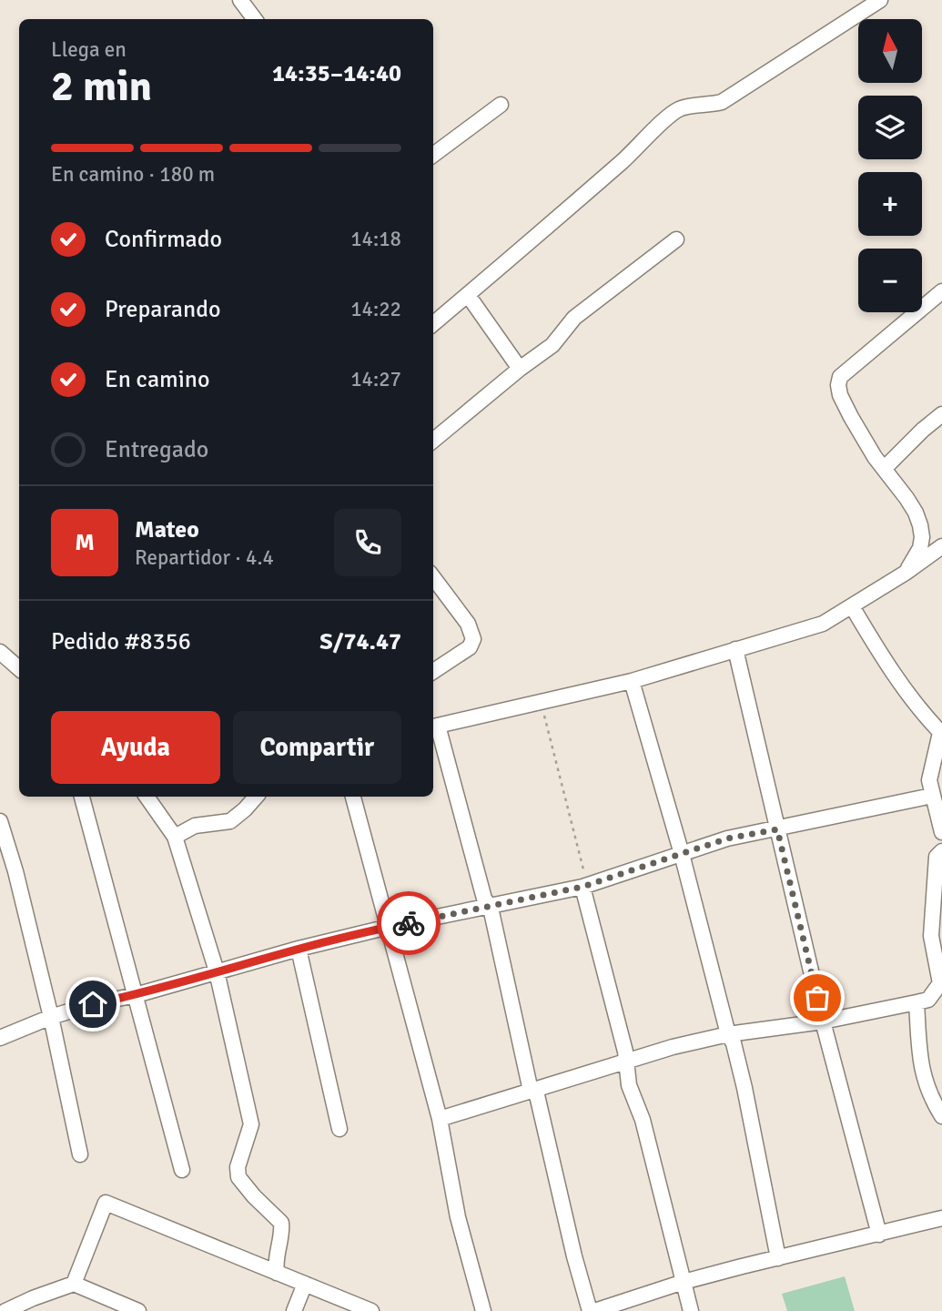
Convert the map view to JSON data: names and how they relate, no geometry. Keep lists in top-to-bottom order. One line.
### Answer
{"north":"top","page":{"map_buttons":["+","−"],"heading":["2 min","Llega en","14:35–14:40"],"panel":["Mateo","Repartidor · 4.4","Pedido #8356","S/74.47"],"bar":"En camino · 180 m","list":[["Confirmado","14:18"],["Preparando","14:22"],["En camino","14:27"],"Entregado"],"round":"M","buttons":["Ayuda","Compartir"]}}
